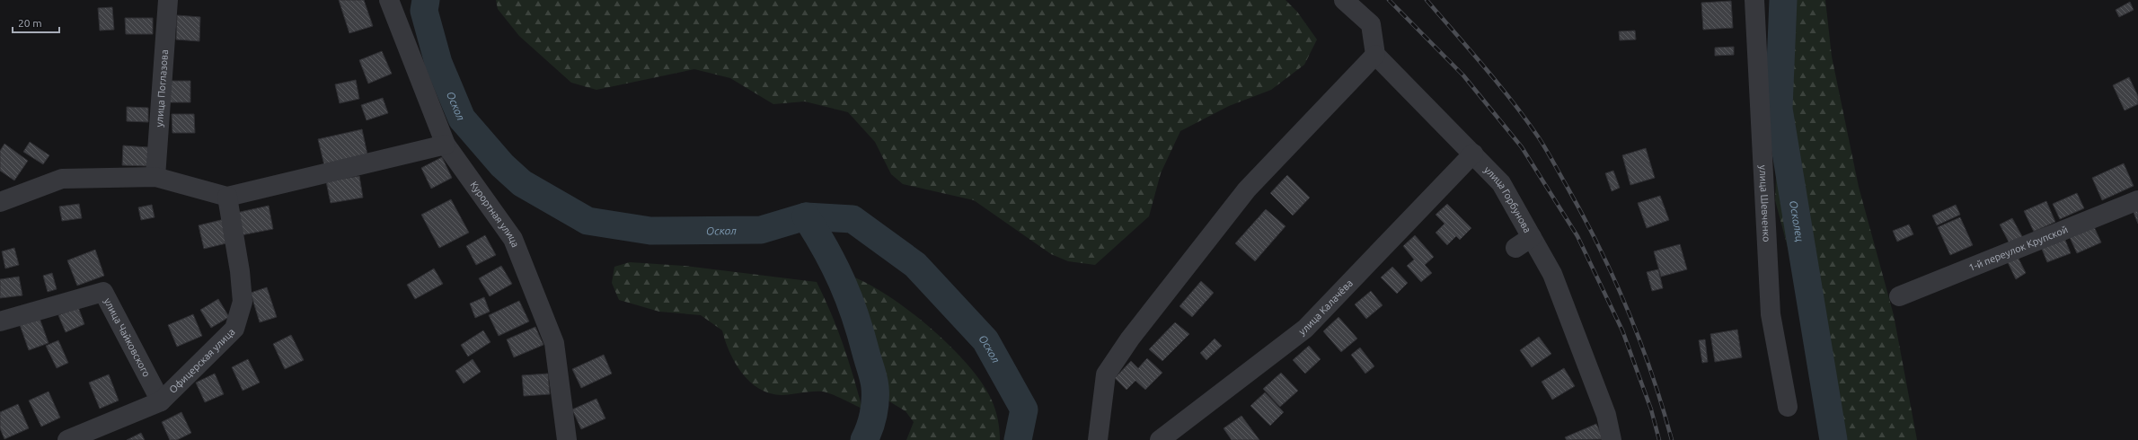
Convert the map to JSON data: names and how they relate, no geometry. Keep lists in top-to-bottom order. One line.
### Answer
{"streets":{"street":["улица Поглазова","улица Горбунова","улица Шевченко","Курортная улица","1-й переулок Крупской","улица Калачёва","улица Чайковского","Офицерская улица"]},"crossings":[["улица Горбунова","улица Калачёва"],["улица Чайковского","Офицерская улица"]],"water":["Оскол","Осколец"],"scale_bar":"20 m"}
